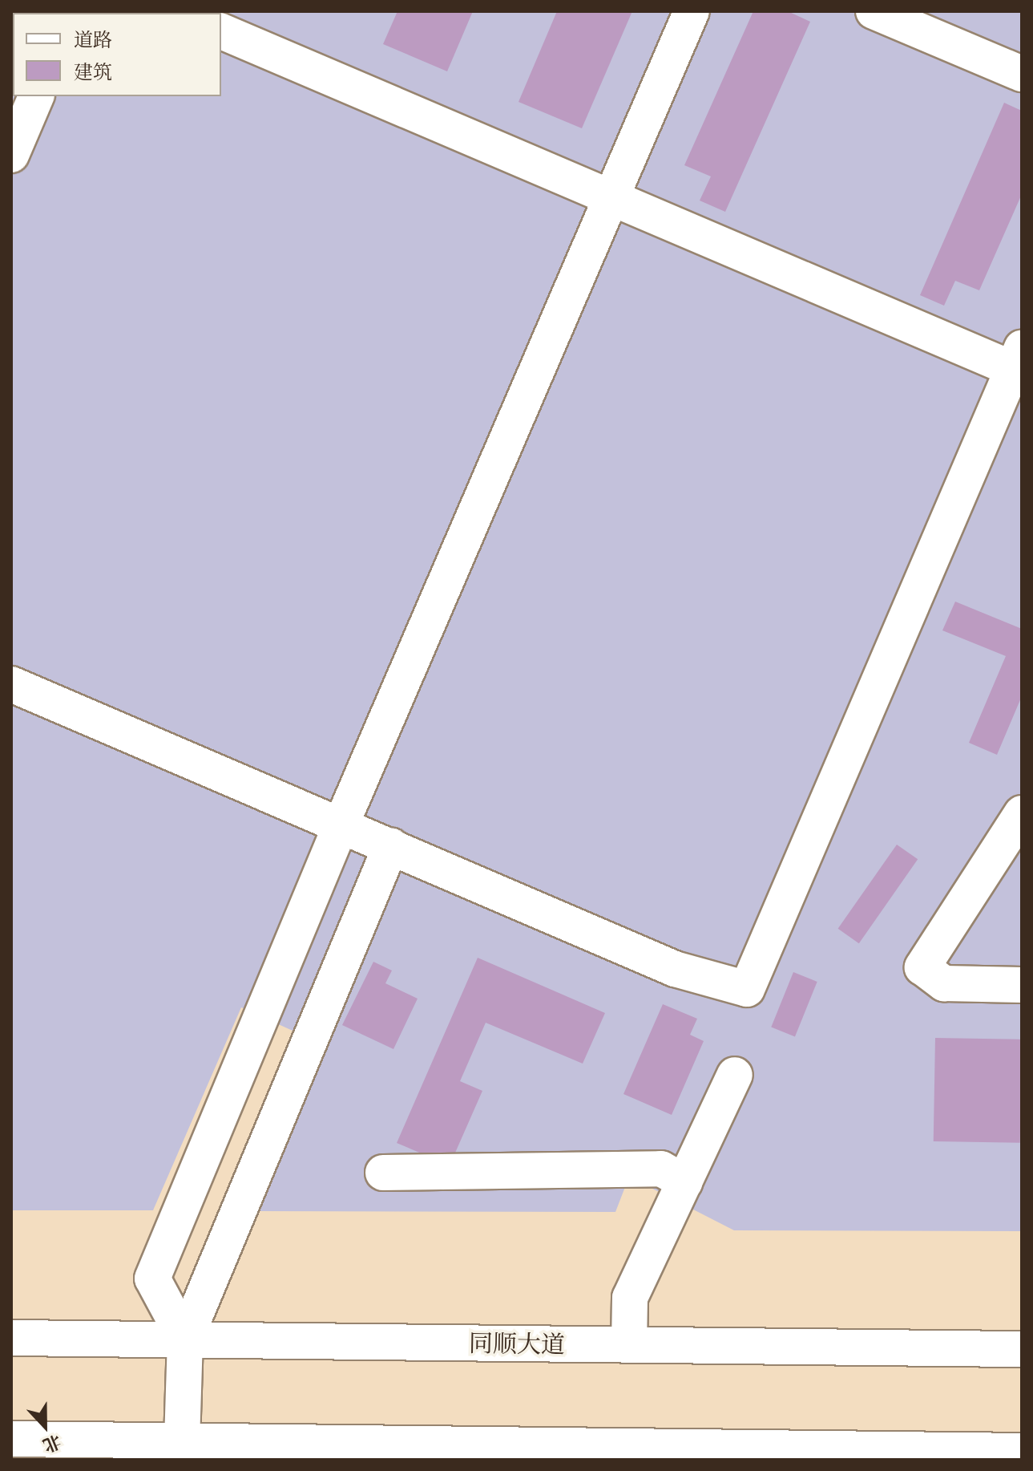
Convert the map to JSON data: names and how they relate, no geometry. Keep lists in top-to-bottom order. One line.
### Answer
{"streets":{"main road":["同顺大道"]},"legend":["道路","建筑"],"north":"bottom"}
